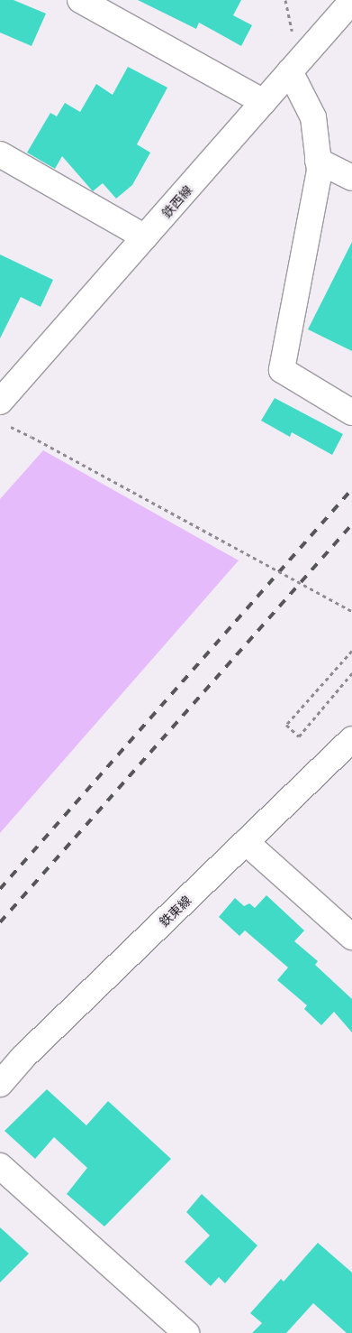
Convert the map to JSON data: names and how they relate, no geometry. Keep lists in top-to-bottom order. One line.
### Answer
{"streets":{"street":["鉄西線","鉄東線"]}}
